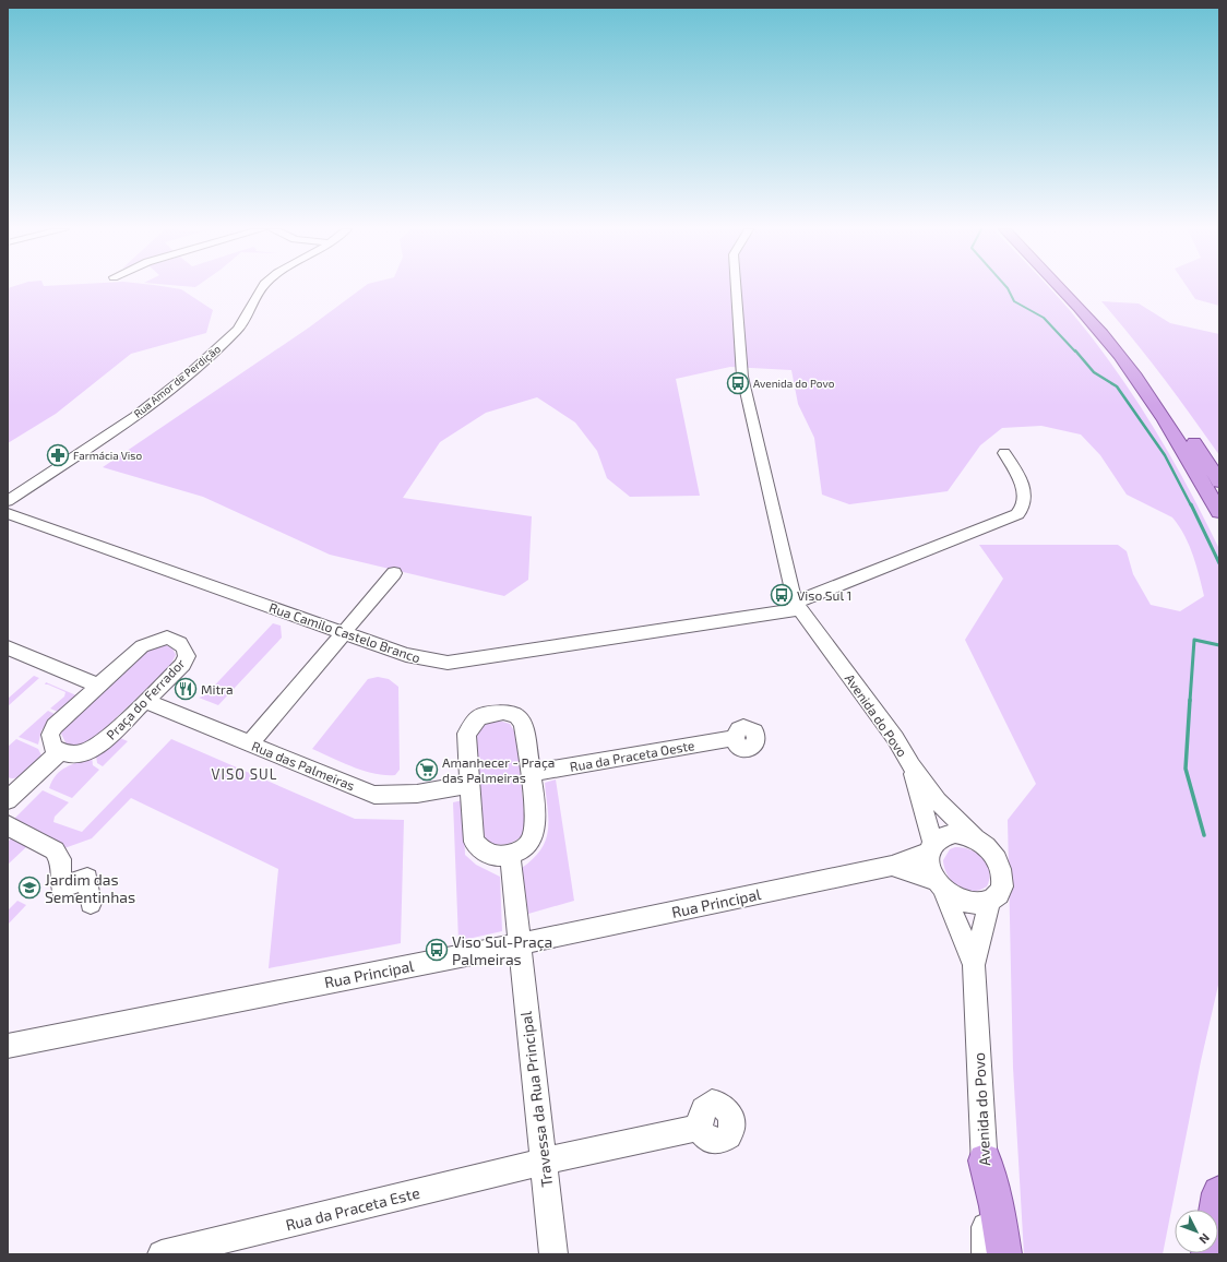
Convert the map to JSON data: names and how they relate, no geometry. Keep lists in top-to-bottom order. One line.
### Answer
{"streets":{"street":["Rua Amor de Perdição","Rua Camilo Castelo Branco","Praça do Ferrador","Avenida do Povo","Rua da Praceta Oeste","Rua das Palmeiras","Rua Principal","Travessa da Rua Principal","Rua da Praceta Este"]},"crossings":[["Rua Camilo Castelo Branco","Avenida do Povo"],["Praça do Ferrador","Rua das Palmeiras"],["Avenida do Povo","Rua Principal"],["Rua Principal","Travessa da Rua Principal"],["Travessa da Rua Principal","Rua da Praceta Este"]],"districts":["VISO SUL"],"places":{"bus stop":["Avenida do Povo","Viso Sul 1","Viso Sul-Praça Palmeiras"],"pharmacy":["Farmácia Viso"],"restaurant":["Mitra"],"supermarket":["Amanhecer - Praça das Palmeiras"],"school or university":["Jardim das Sementinhas"]},"north":"bottom right"}
